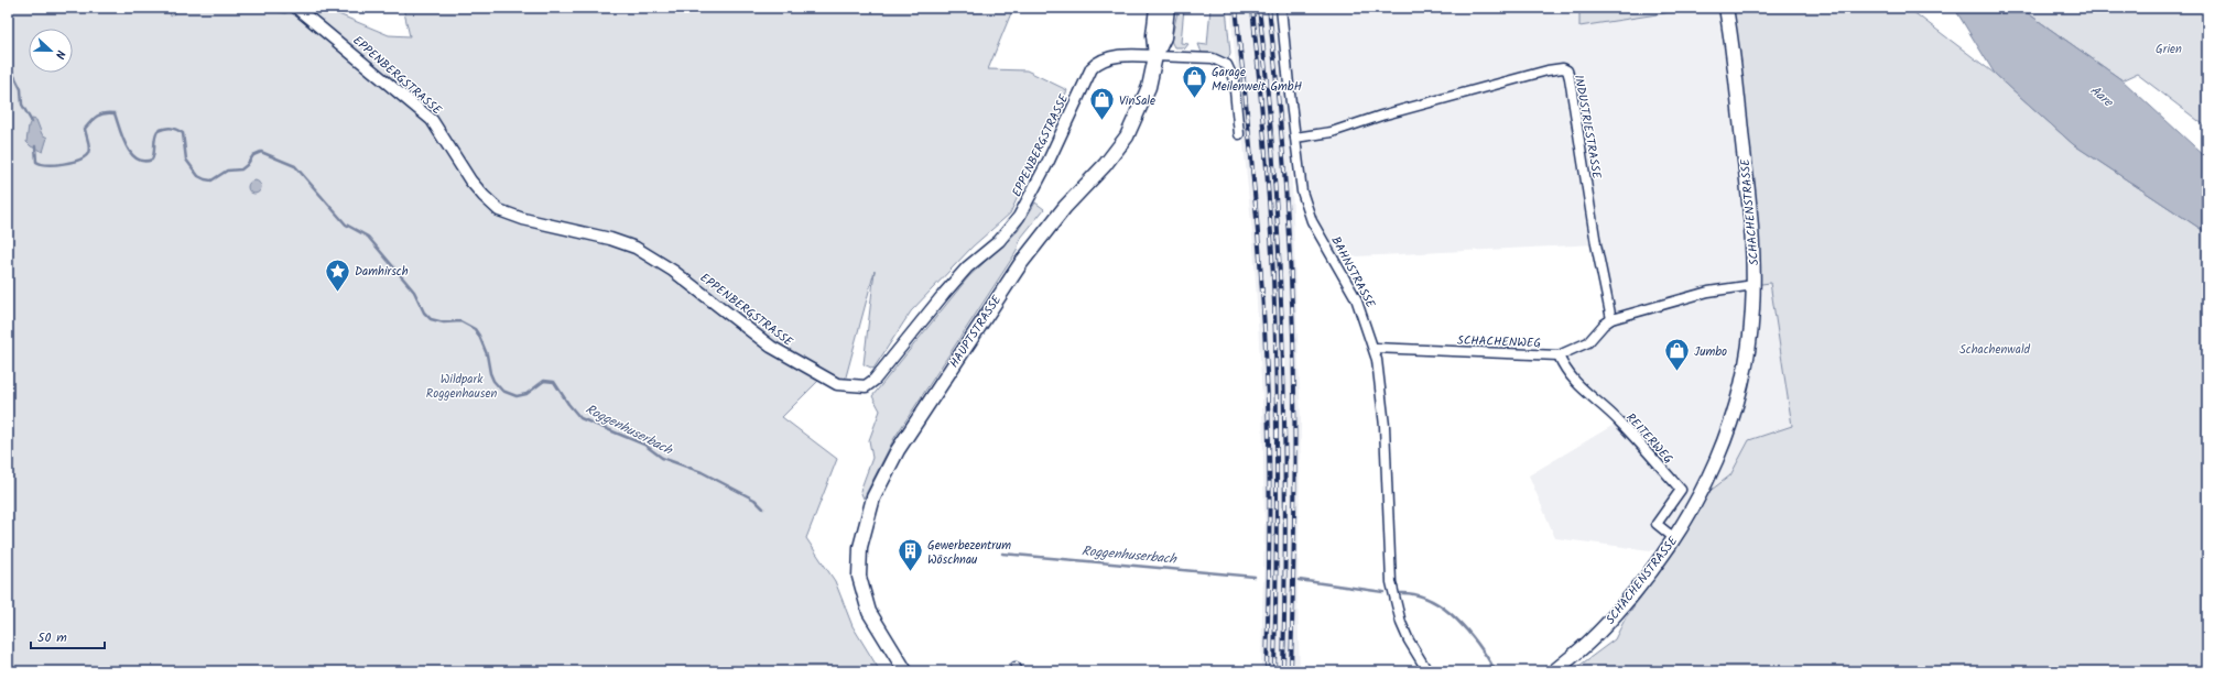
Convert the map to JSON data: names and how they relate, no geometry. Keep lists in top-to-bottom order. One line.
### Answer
{"streets":{"main road":["SCHACHENSTRASSE","HAUPTSTRASSE"],"street":["EPPENBERGSTRASSE","INDUSTRIESTRASSE","BAHNSTRASSE","SCHACHENWEG","REITERWEG"]},"crossings":[["EPPENBERGSTRASSE","HAUPTSTRASSE"],["INDUSTRIESTRASSE","BAHNSTRASSE"],["INDUSTRIESTRASSE","SCHACHENWEG"],["SCHACHENSTRASSE","REITERWEG"],["BAHNSTRASSE","SCHACHENWEG"],["SCHACHENWEG","REITERWEG"]],"water":["Aare","Roggenhuserbach"],"parks":["Grien","Schachenwald","Wildpark Roggenhausen"],"places":{"shop":["Garage Meilenweit GmbH","VinSale","Jumbo"],"place":["Damhirsch"],"building":["Gewerbezentrum Wöschnau"]},"scale_bar":"50 m","north":"right"}
